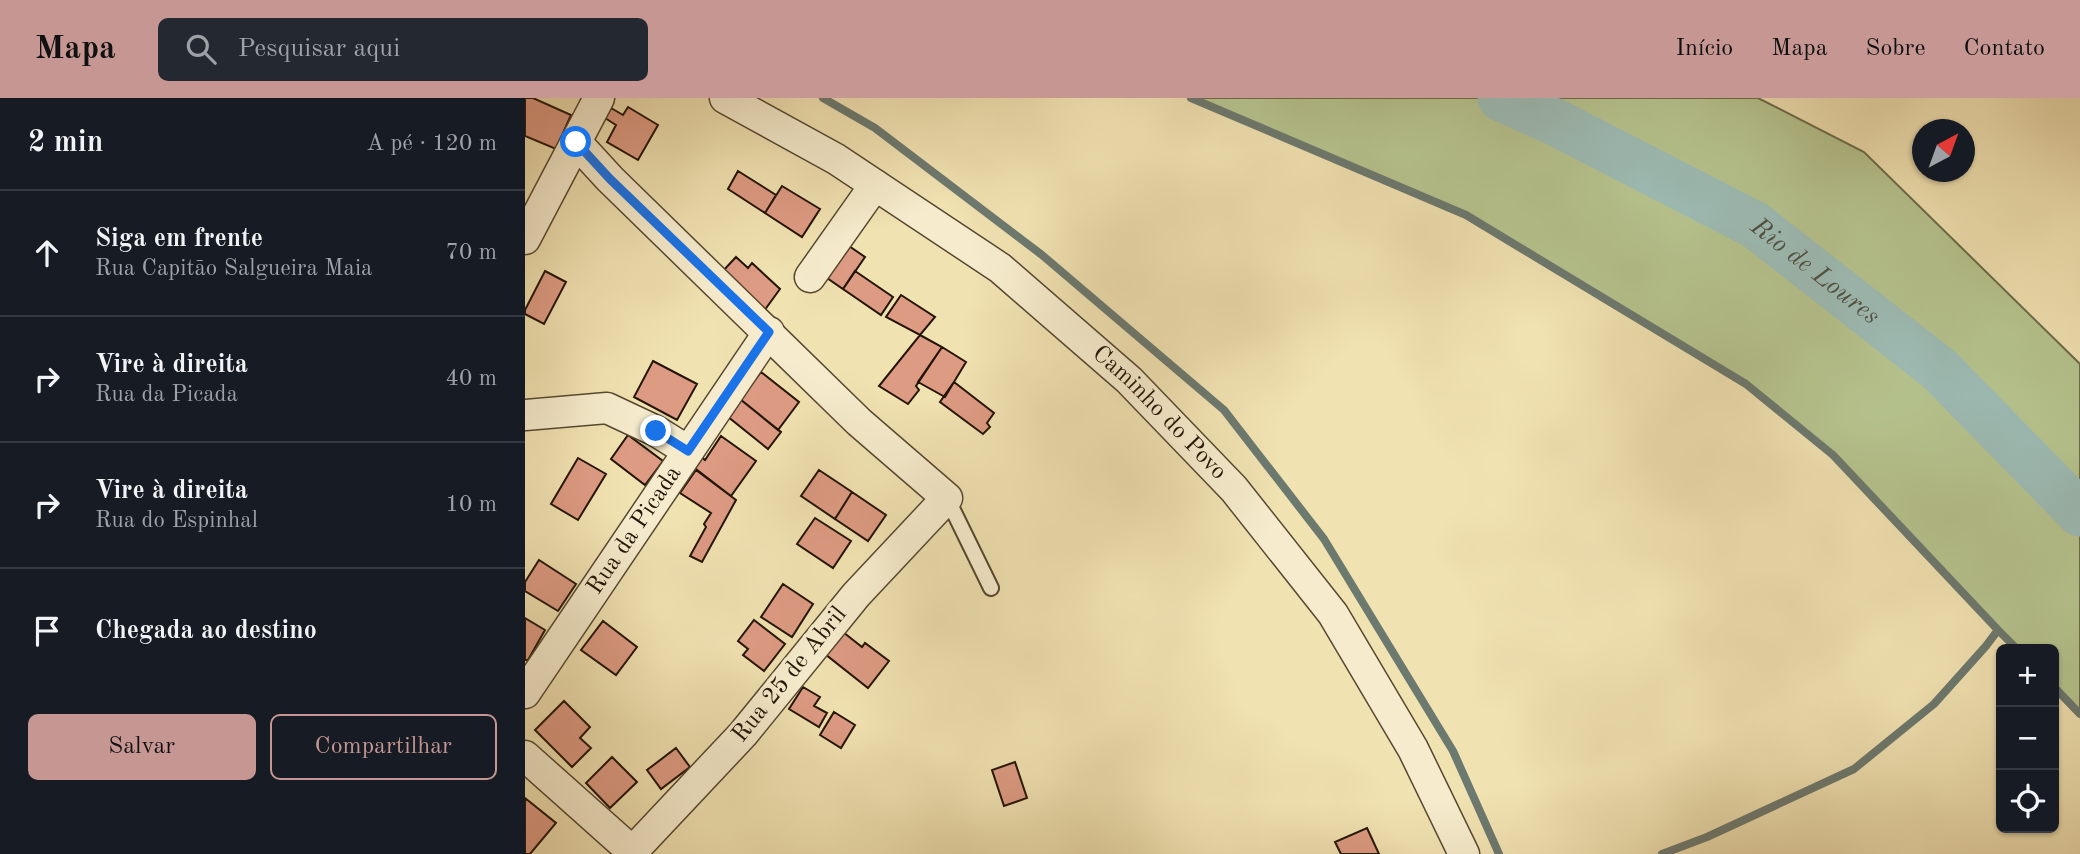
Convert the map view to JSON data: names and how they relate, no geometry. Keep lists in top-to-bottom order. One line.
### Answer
{"streets":{"street":["Caminho do Povo","Rua da Picada","Rua 25 de Abril"]},"water":["Rio de Loures"],"north":"top right","page":{"header":"Mapa","search":"Pesquisar aqui","nav":["Início","Mapa","Sobre","Contato"],"heading":["2 min","A pé · 120 m"],"list":[["Siga em frente","Rua Capitāo Salgueira Maia","70 m"],["Vire à direita","Rua da Picada","40 m"],["Vire à direita","Rua do Espinhal","10 m"],"Chegada ao destino"],"map_buttons":["+","−"],"buttons":["Salvar","Compartilhar"]}}
